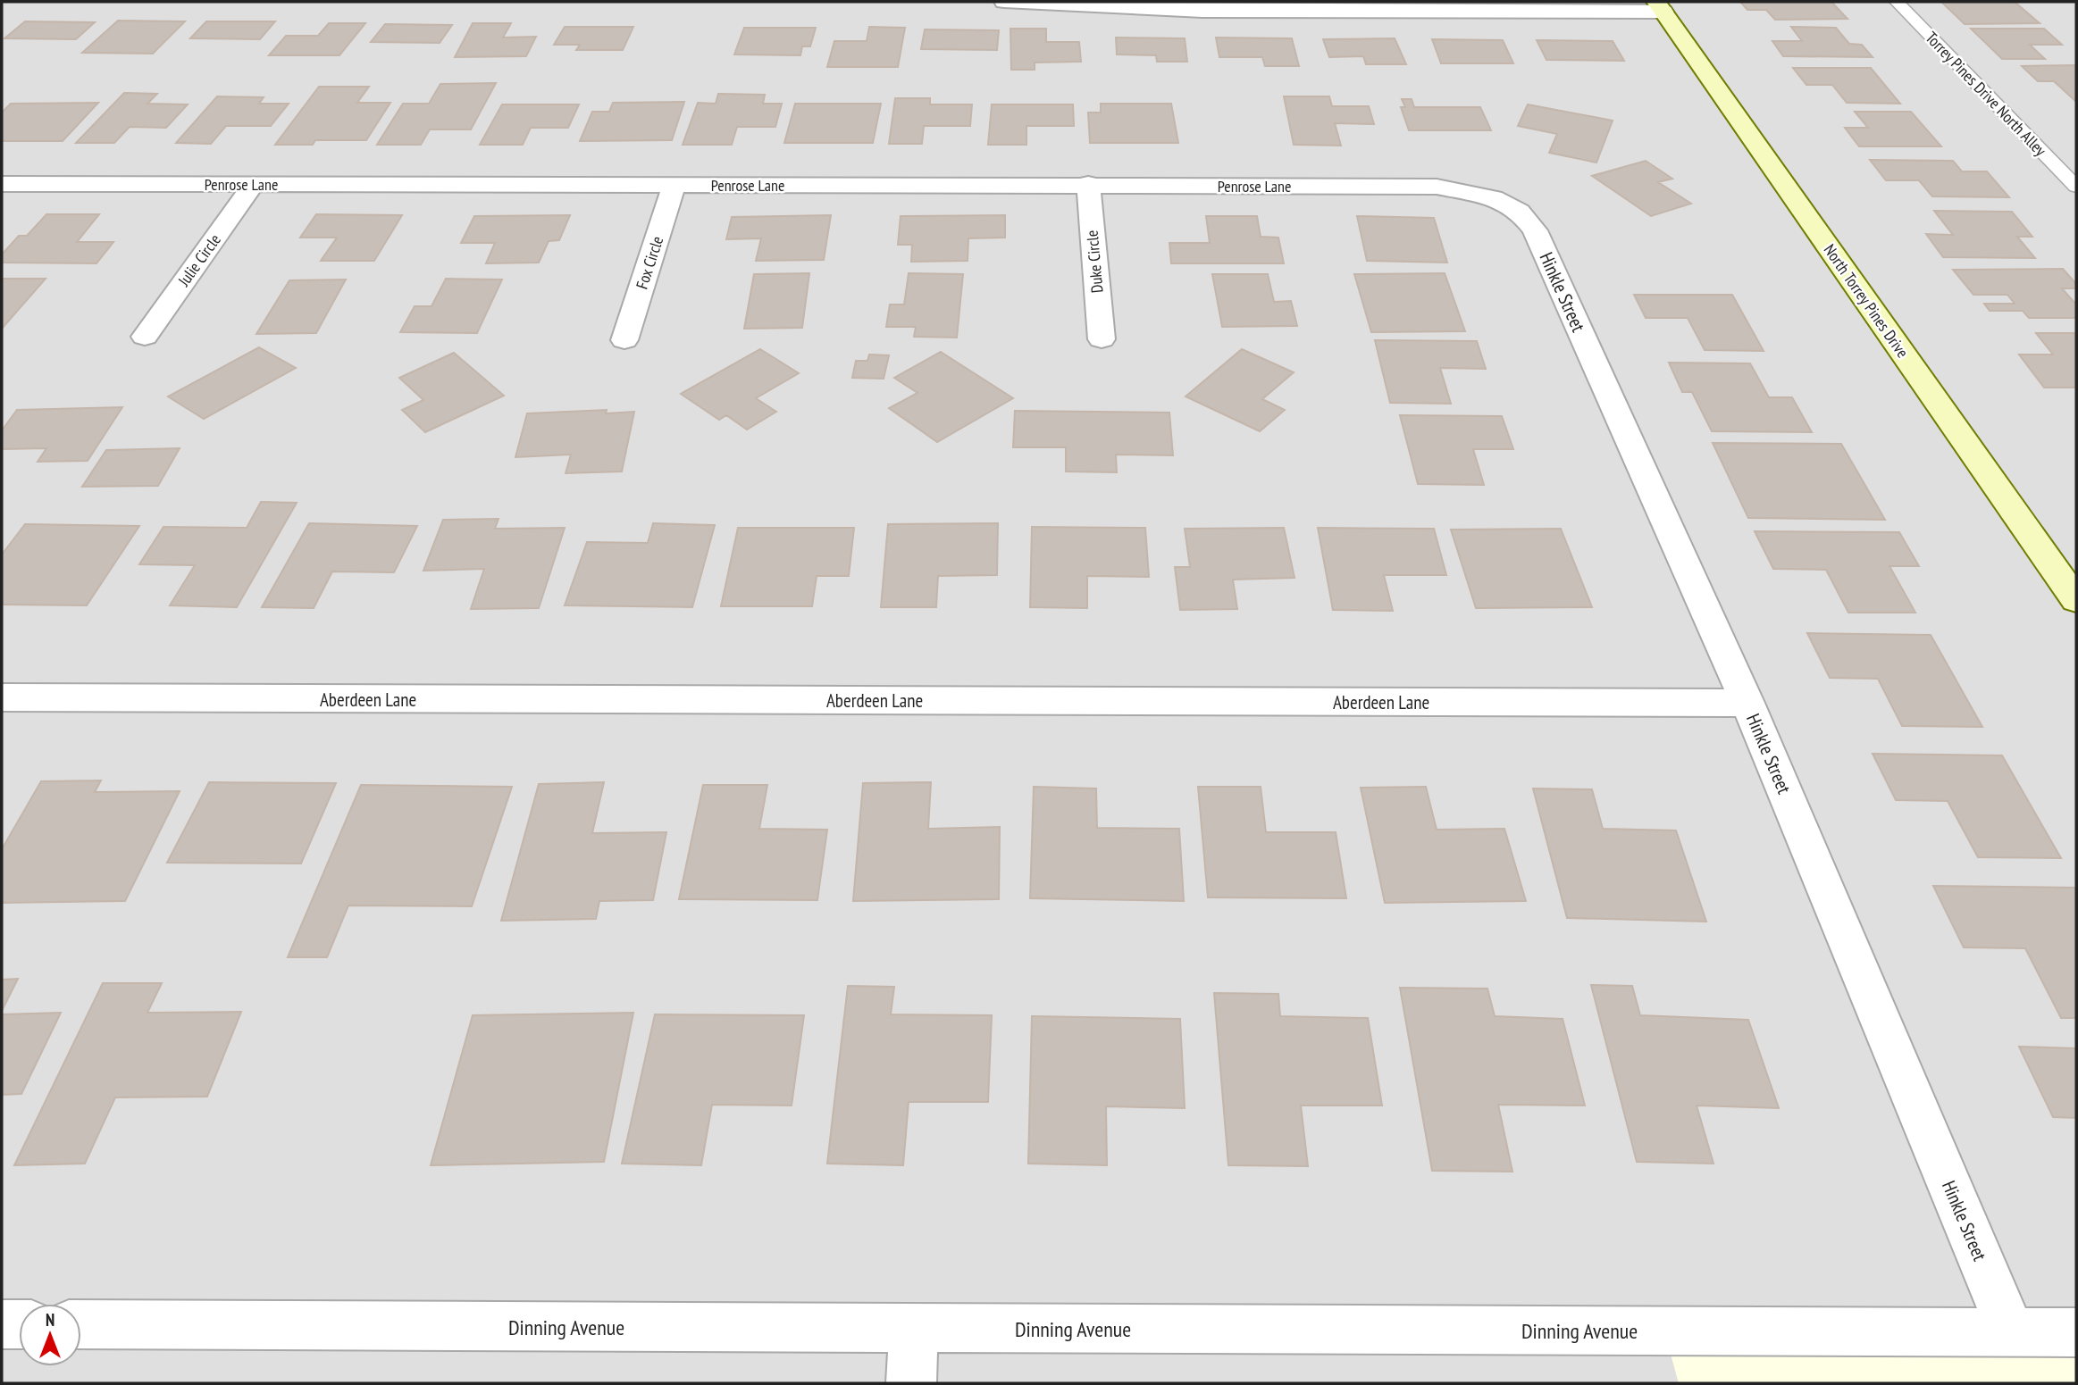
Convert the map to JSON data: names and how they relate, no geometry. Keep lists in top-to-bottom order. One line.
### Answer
{"streets":{"main road":["North Torrey Pines Drive"],"street":["Penrose Lane","Julie Circle","Duke Circle","Fox Circle","Hinkle Street","Aberdeen Lane","Dinning Avenue"],"lane":["Torrey Pines Drive North Alley"]},"crossings":[["Penrose Lane","Julie Circle"],["Penrose Lane","Duke Circle"],["Penrose Lane","Fox Circle"],["Penrose Lane","Hinkle Street"],["Hinkle Street","Aberdeen Lane"],["Hinkle Street","Dinning Avenue"]],"north":"top"}
